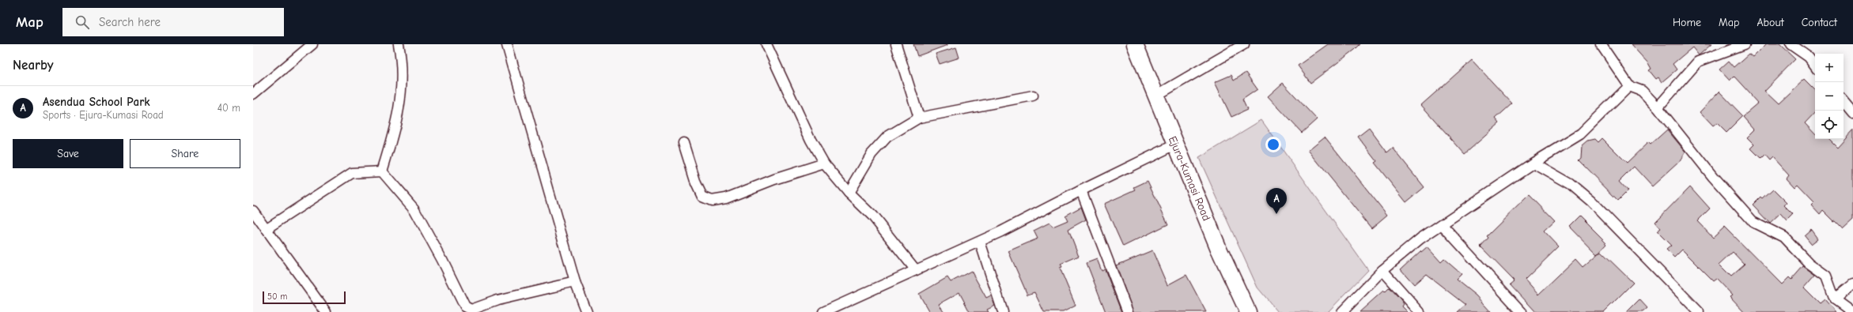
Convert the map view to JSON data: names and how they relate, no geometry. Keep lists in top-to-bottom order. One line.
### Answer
{"streets":{"main road":["Ejura-Kumasi Road"]},"scale_bar":"50 m","page":{"header":"Map","search":"Search here","nav":["Home","Map","About","Contact"],"heading":"Nearby","map_buttons":["+","−"],"list":[{"mark":"A","name":"Asendua School Park","note":"Sports · Ejura-Kumasi Road","value":"40 m"}],"buttons":["Save","Share"],"pins":"A","scale":"50 m"}}
